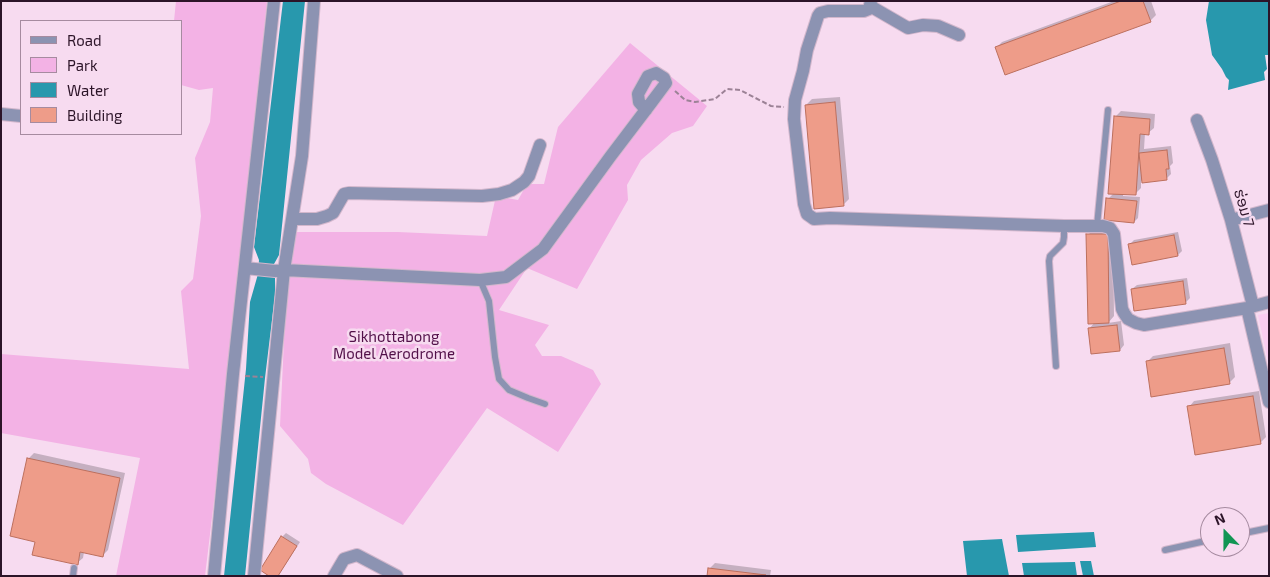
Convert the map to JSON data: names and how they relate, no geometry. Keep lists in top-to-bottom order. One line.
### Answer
{"streets":{"street":["ຮ່ອມ 7"]},"parks":["Sikhottabong Model Aerodrome"],"legend":["Road","Park","Water","Building"],"north":"top"}
